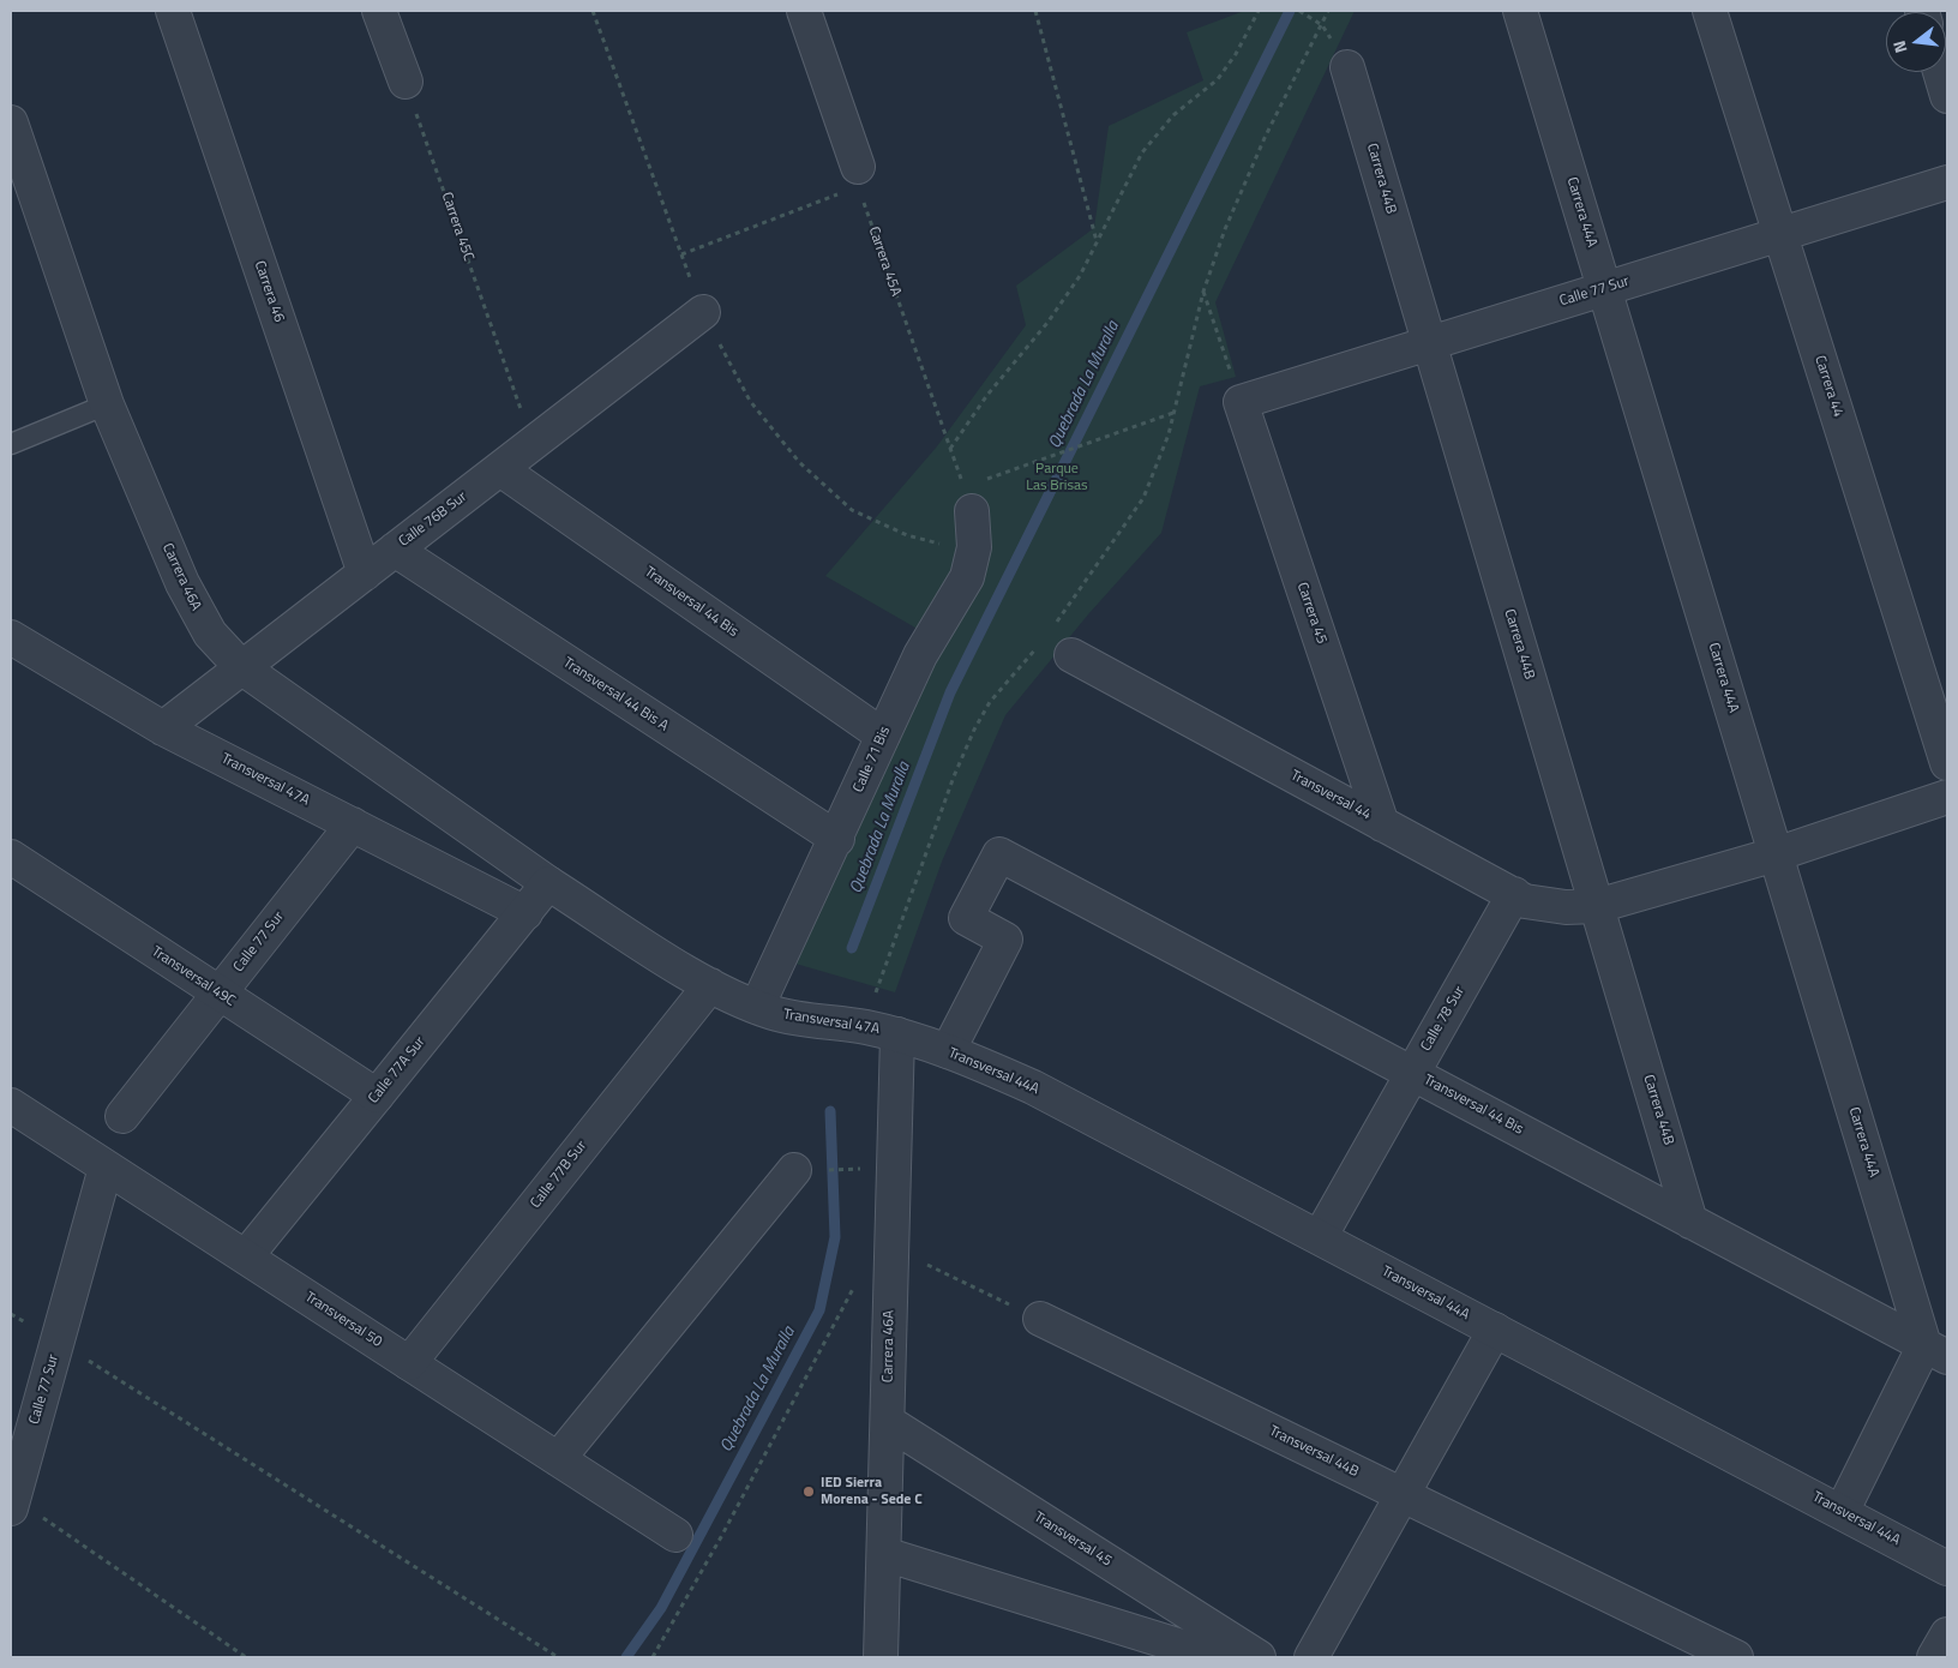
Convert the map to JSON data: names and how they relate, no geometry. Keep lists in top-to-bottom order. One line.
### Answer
{"streets":{"street":["Carrera 44B","Carrera 44A","Carrera 46","Calle 77 Sur","Carrera 44","Calle 76B Sur","Carrera 46A","Transversal 44 Bis","Carrera 45","Transversal 44 Bis A","Calle 71 Bis","Transversal 47A","Transversal 44","Transversal 49C","Calle 78 Sur","Calle 77A Sur","Transversal 44A","Calle 77B Sur","Transversal 50","Transversal 44B","Transversal 45"],"path":["Carrera 45C","Carrera 45A"]},"crossings":[["Carrera 44B","Calle 77 Sur"],["Carrera 44B","Transversal 44 Bis"],["Carrera 44B","Transversal 44"],["Carrera 44A","Calle 77 Sur"],["Carrera 44A","Transversal 44 Bis"],["Carrera 45C","Calle 76B Sur"],["Carrera 45A","Calle 71 Bis"],["Carrera 46","Calle 76B Sur"],["Calle 77 Sur","Carrera 44"],["Calle 77 Sur","Carrera 45"],["Calle 77 Sur","Transversal 47A"],["Calle 77 Sur","Transversal 49C"],["Calle 77 Sur","Transversal 50"],["Calle 76B Sur","Carrera 46A"],["Calle 76B Sur","Transversal 44 Bis"],["Calle 76B Sur","Transversal 44 Bis A"],["Calle 76B Sur","Transversal 47A"],["Carrera 46A","Transversal 47A"],["Carrera 46A","Calle 77A Sur"],["Carrera 46A","Transversal 44A"],["Carrera 46A","Transversal 45"],["Transversal 44 Bis","Calle 71 Bis"],["Transversal 44 Bis","Calle 78 Sur"],["Transversal 44 Bis","Transversal 44A"],["Carrera 45","Transversal 44"],["Transversal 44 Bis A","Calle 71 Bis"],["Calle 71 Bis","Transversal 47A"],["Transversal 47A","Calle 77A Sur"],["Transversal 47A","Transversal 44A"],["Transversal 47A","Calle 77B Sur"],["Transversal 44","Calle 78 Sur"],["Transversal 49C","Calle 77A Sur"],["Calle 78 Sur","Transversal 44A"],["Calle 77A Sur","Transversal 50"],["Calle 77B Sur","Transversal 50"]],"water":["Quebrada La Muralla"],"parks":["Parque Las Brisas"],"places":["IED Sierra Morena - Sede C"],"north":"left"}
